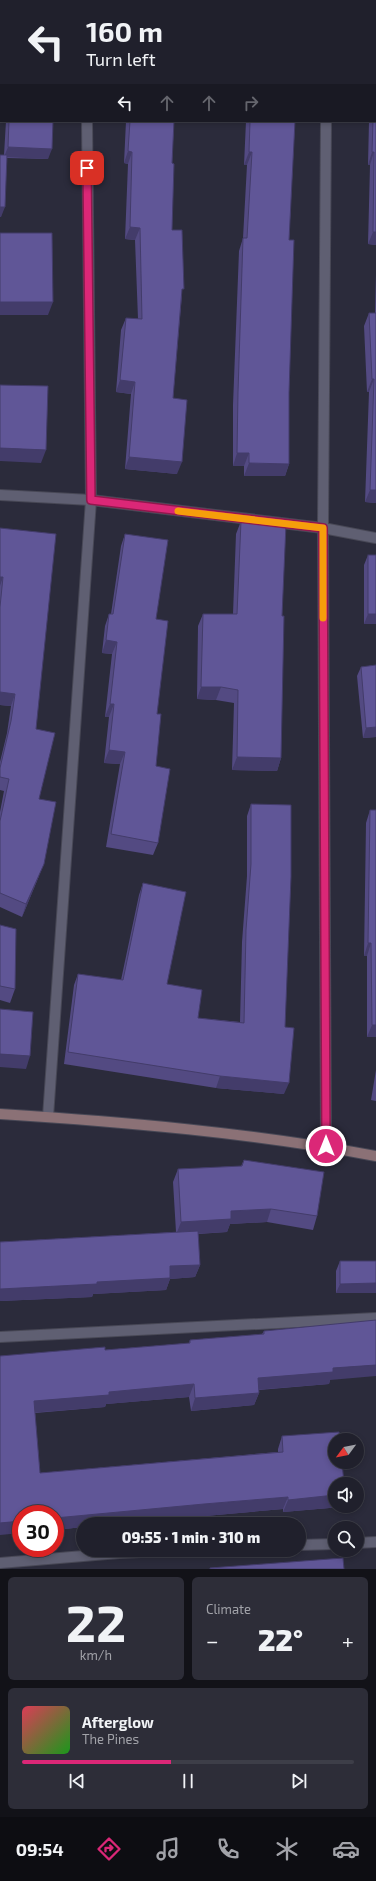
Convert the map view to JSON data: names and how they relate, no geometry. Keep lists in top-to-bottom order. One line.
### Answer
{"north":"bottom left","page":{"turn":["160 m","Turn left"],"limit":"30","trip":"09:55 · 1 min · 310 m","tile":[["22","km/h"],"Climate"],"heat":["−","22°","+"],"song":["Afterglow","The Pines"],"tabs":"09:54"}}
